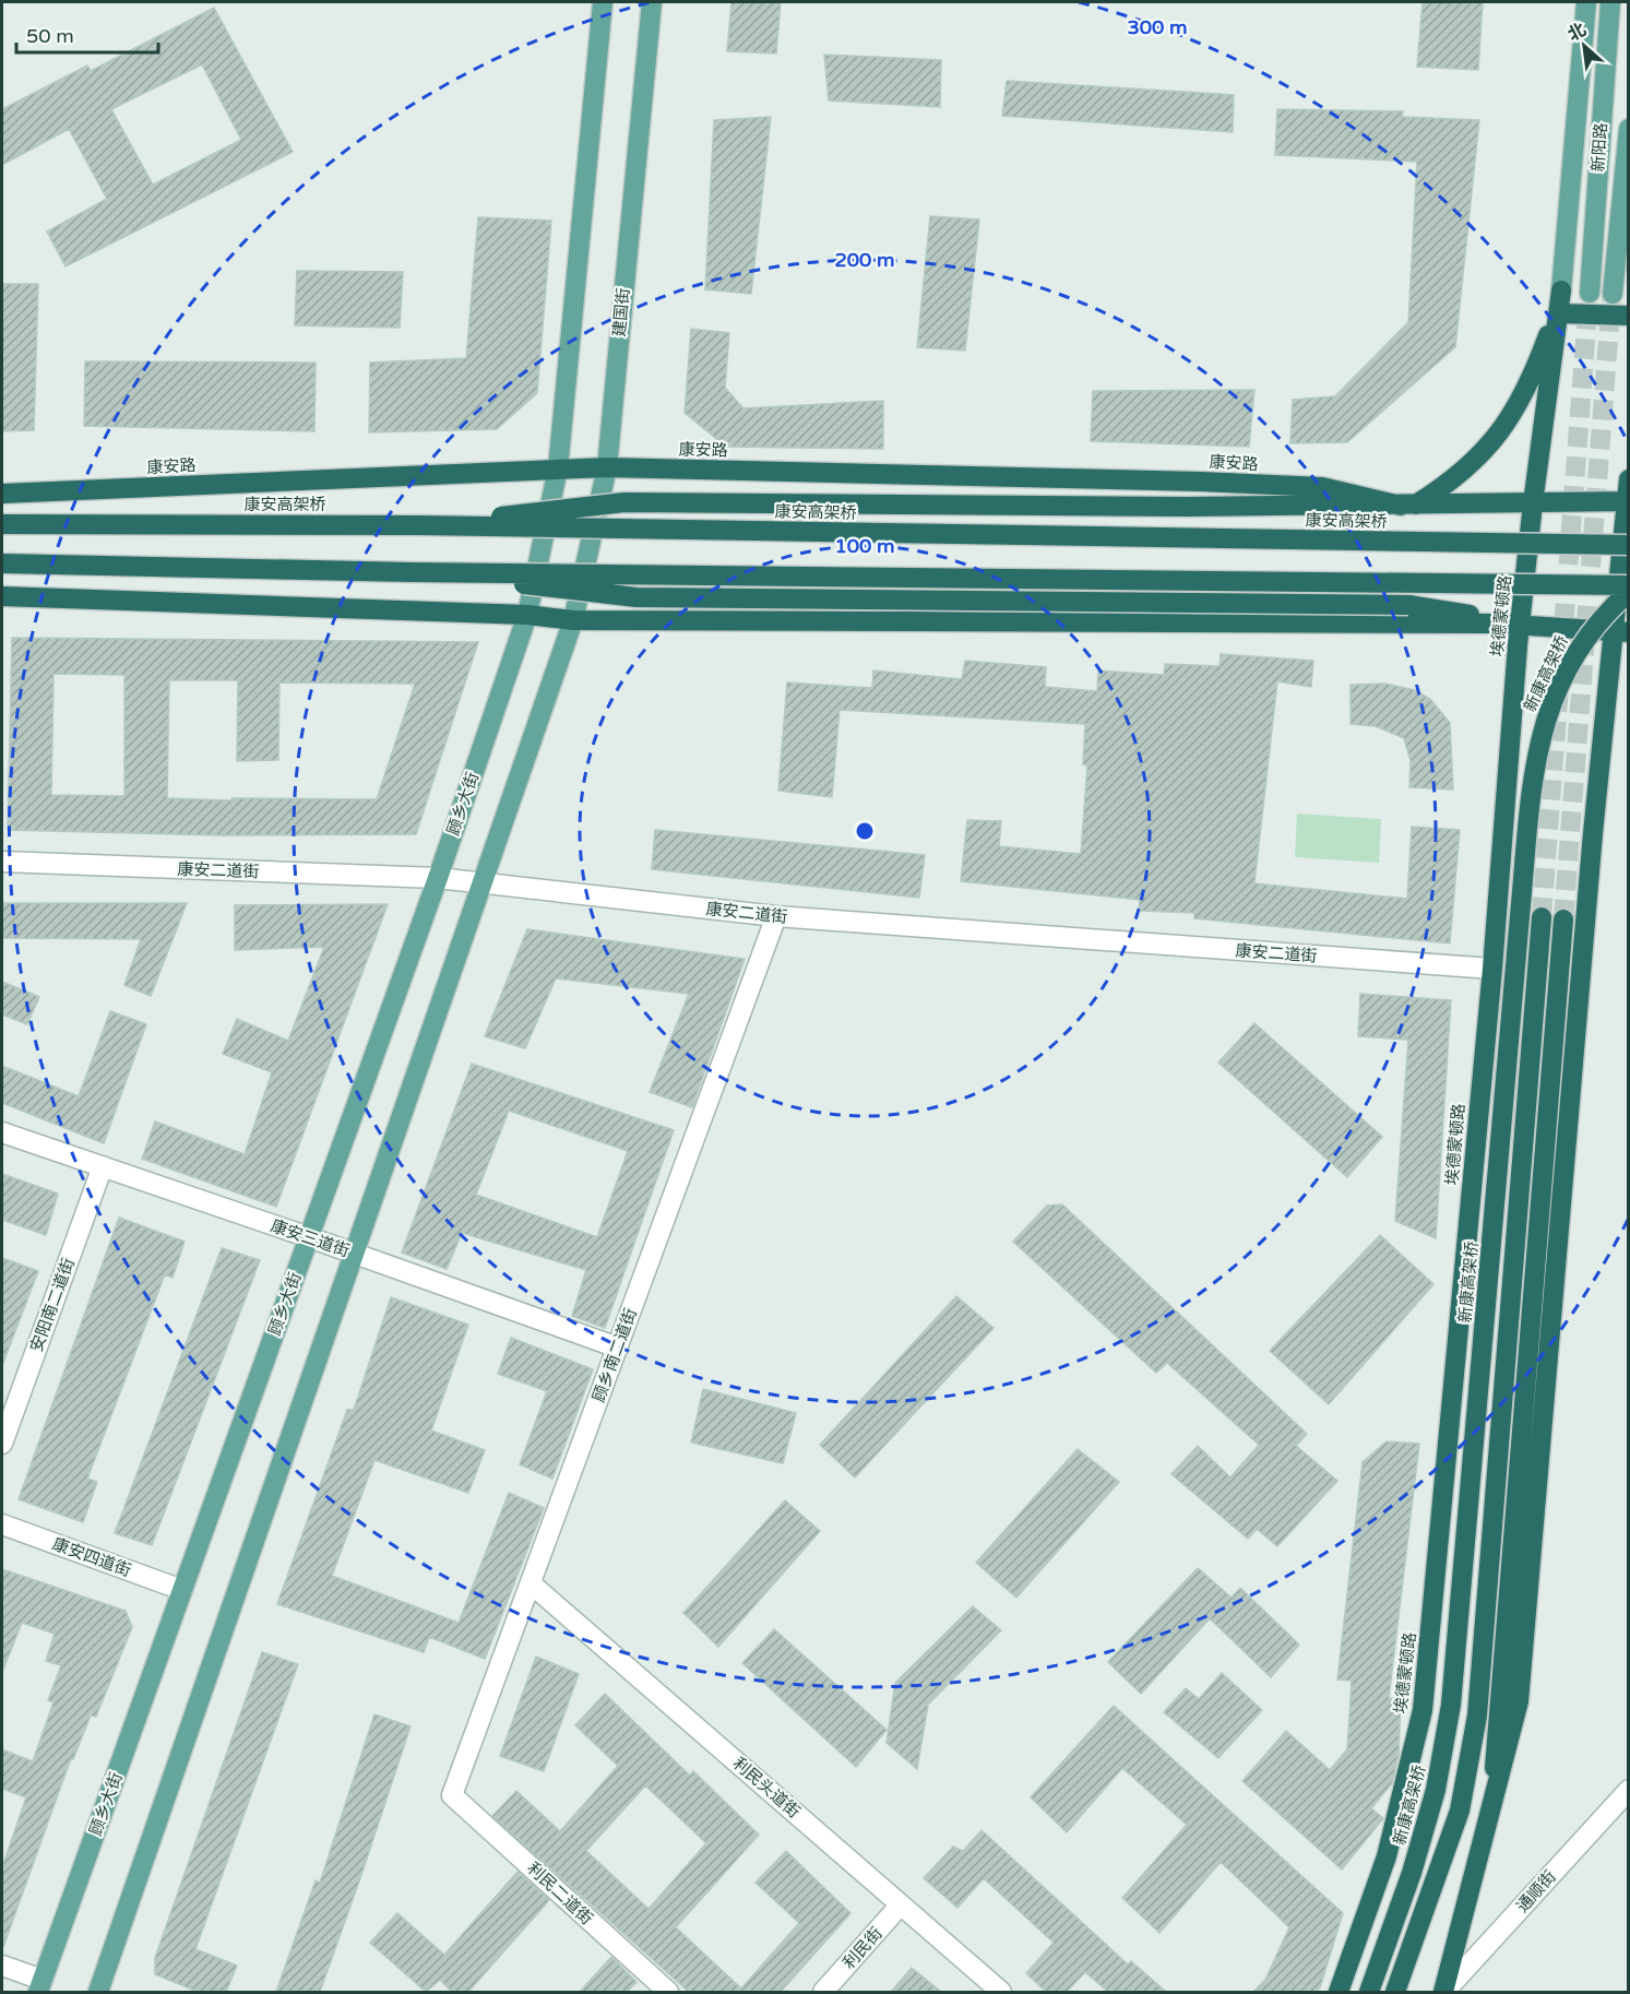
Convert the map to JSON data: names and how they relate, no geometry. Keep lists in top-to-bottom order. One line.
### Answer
{"streets":{"highway":["康安路","康安高架桥","埃德蒙顿路","新康高架桥"],"main road":["新阳路","建国街","顾乡大街"],"street":["康安二道街","康安三道街","安阳南二道街","顾乡南二道街","康安四道街","利民头道街","通顺街","利民二道街","利民街"]},"crossings":[["建国街","康安路"],["康安路","康安高架桥"],["康安路","埃德蒙顿路"],["埃德蒙顿路","康安二道街"],["顾乡大街","康安二道街"],["顾乡大街","康安三道街"],["顾乡大街","康安四道街"],["康安二道街","顾乡南二道街"],["康安三道街","安阳南二道街"],["康安三道街","顾乡南二道街"],["顾乡南二道街","利民头道街"],["顾乡南二道街","利民二道街"],["利民头道街","利民街"]],"scale_bar":"50 m","north":"top left","rings":["300 m","200 m","100 m"]}
